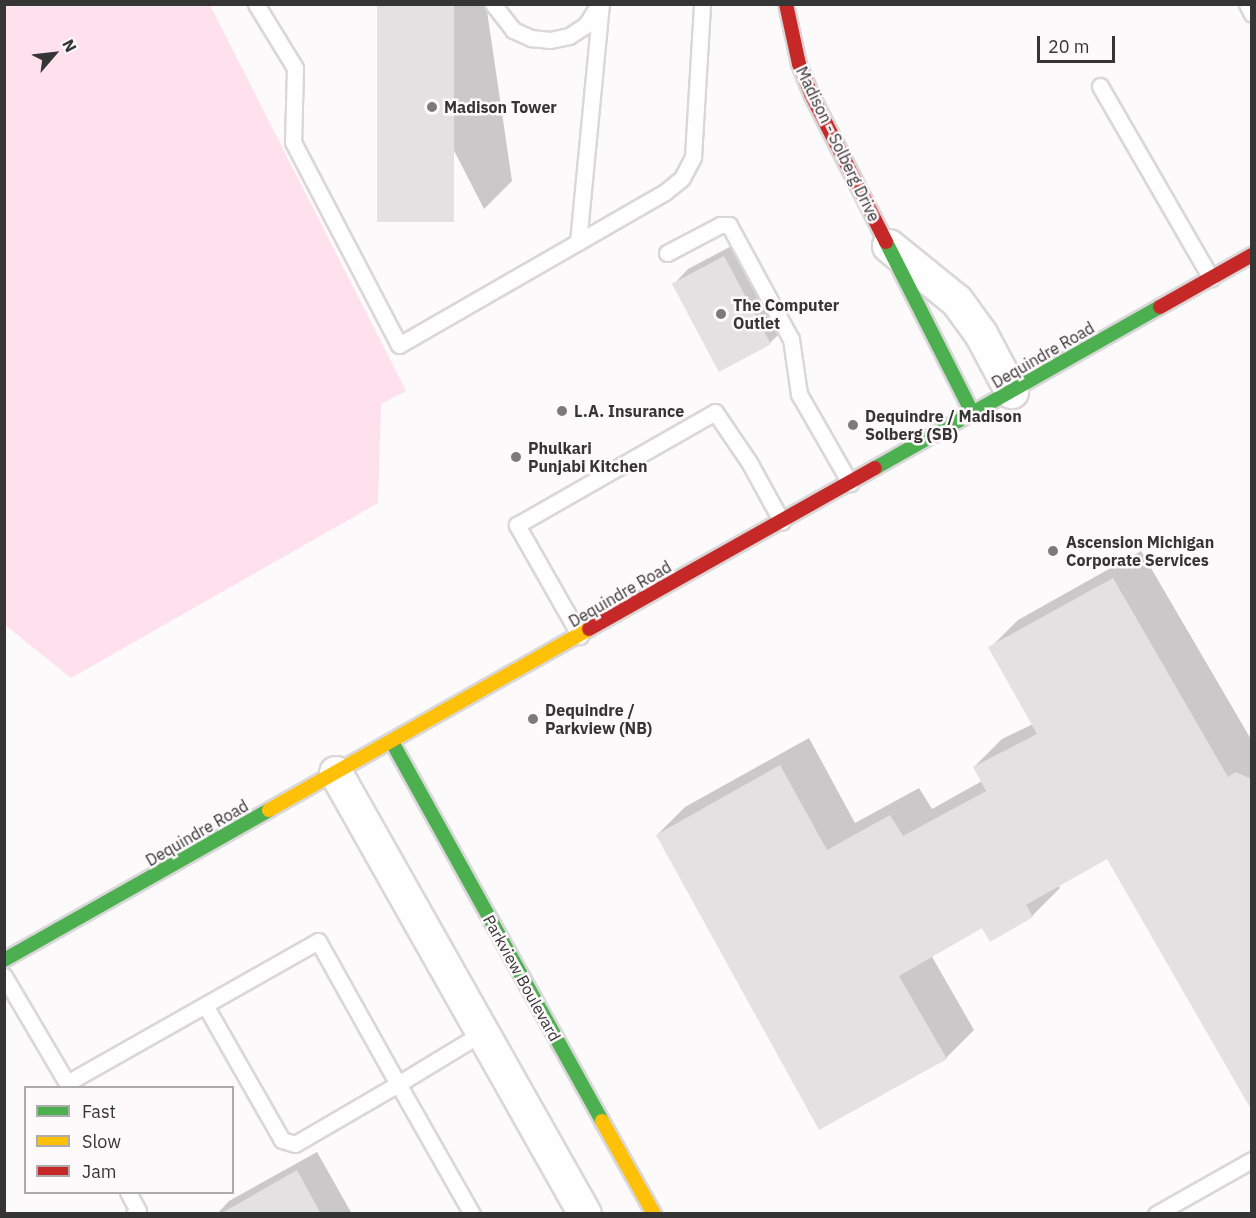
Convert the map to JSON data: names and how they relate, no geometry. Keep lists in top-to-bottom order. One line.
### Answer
{"streets":{"main road":["Madison - Solberg Drive","Dequindre Road","Parkview Boulevard"]},"crossings":[["Madison - Solberg Drive","Dequindre Road"],["Dequindre Road","Parkview Boulevard"]],"places":["Madison Tower","The Computer Outlet","L.A. Insurance","Dequindre / Madison Solberg (SB)","Phulkari Punjabi Kitchen","Ascension Michigan Corporate Services","Dequindre / Parkview (NB)"],"legend":["Fast","Slow","Jam"],"scale_bar":"20 m","north":"top right"}
